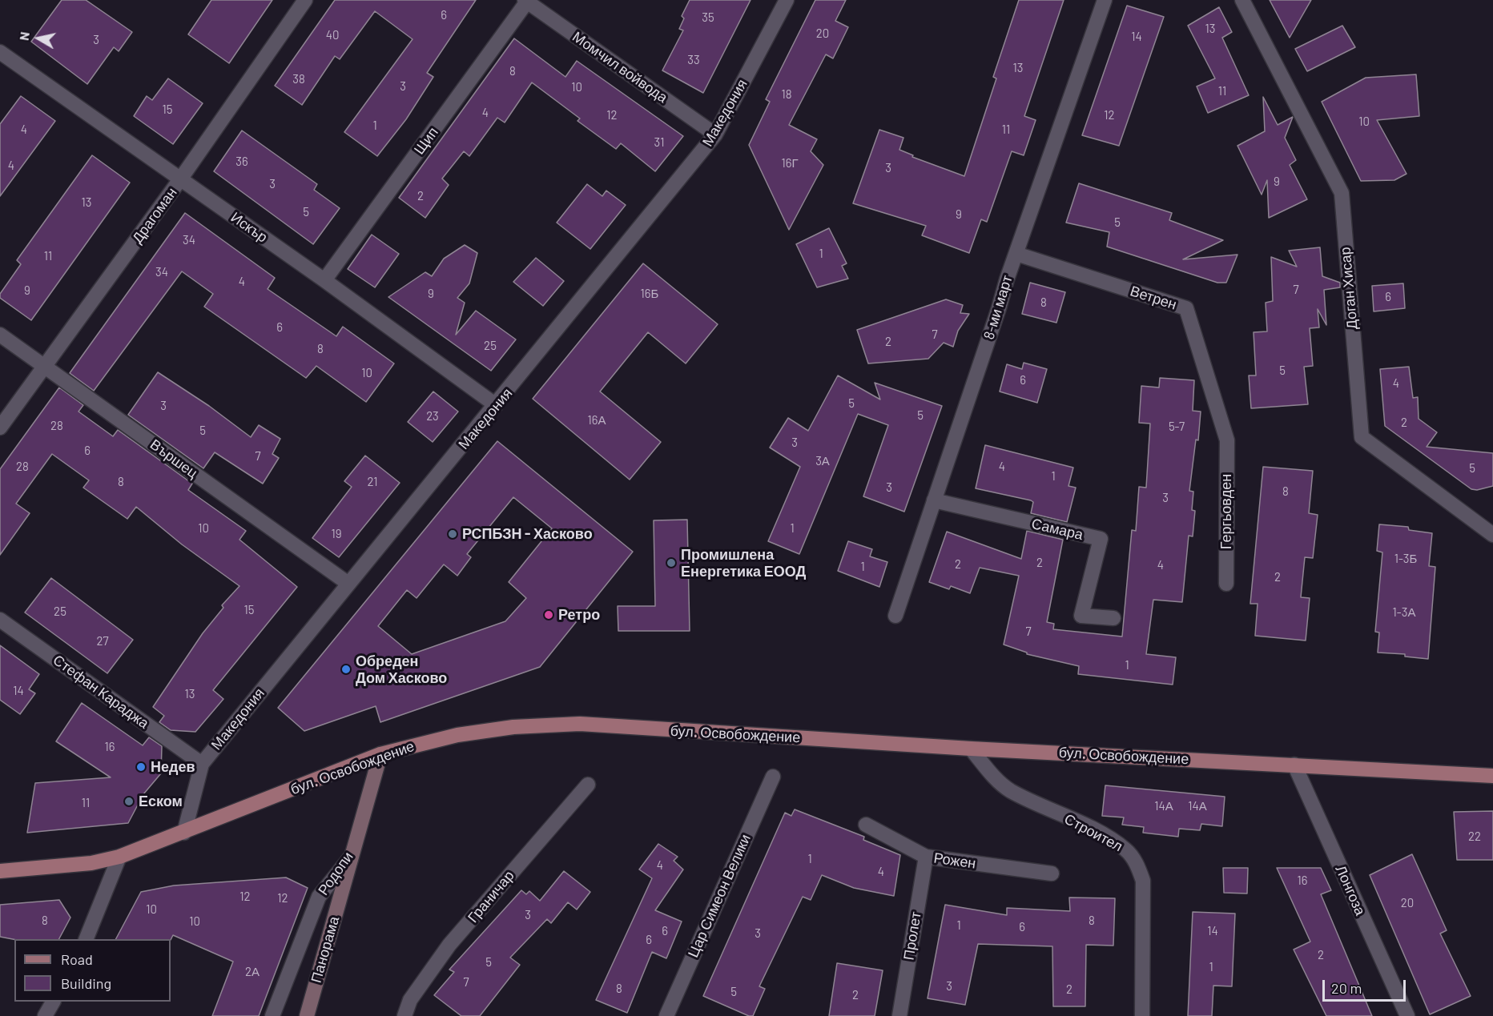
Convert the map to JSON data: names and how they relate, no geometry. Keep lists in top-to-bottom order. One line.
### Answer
{"streets":{"main road":["бул. Освобождение"],"street":["Момчил войвода","Македония","Щип","Драгоман","Искър","Доган Хисар","Ветрен","8-ми март","Вършец","Гергьовден","Самара","Стефан Караджа","Строител","Рожен","Родопи","Лонгоза","Цар Симеон Велики","Граничар","Пролет","Панорама"]},"crossings":[["Момчил войвода","Македония"],["Момчил войвода","Щип"],["Македония","Искър"],["Македония","Вършец"],["Македония","Стефан Караджа"],["Македония","бул. Освобождение"],["Щип","Искър"],["Драгоман","Искър"],["Драгоман","Вършец"],["Ветрен","8-ми март"],["Ветрен","Гергьовден"],["8-ми март","Самара"],["бул. Освобождение","Строител"],["бул. Освобождение","Родопи"],["бул. Освобождение","Лонгоза"],["Рожен","Пролет"],["Родопи","Панорама"]],"places":["РСПБЗН - Хасково","Промишлена Енергетика ЕООД","Ретро","Обреден Дом Хасково","Недев","Еском"],"house_numbers":["6","35","13","20","40","14","3","33","13","8","38","3","10","11","18","15","4","12","12","10","1","4","11","31","36","16Г","4","3","9","3","2","13","5","9","5","34","1","11","34","4","7","9","9","16Б","6","8","6","7","2","25","8","5","10","6","4","5","3","5","23","16А","2","28","5-7","5","3","6","7","3А","28","4","5","1","8","21","3","8","3","10","1","19","1-3Б","2","2","4","1","2","15","25","1-3А","7","27","1","14","13","16","11","14А","14А","22","1","4","4","16","12","12","20","10","3","8","8","10","1","6","6","14","3","6","2","5","1","2А","7","3","8","2","5","2"],"legend":["Road","Building"],"scale_bar":"20 m","north":"left"}
